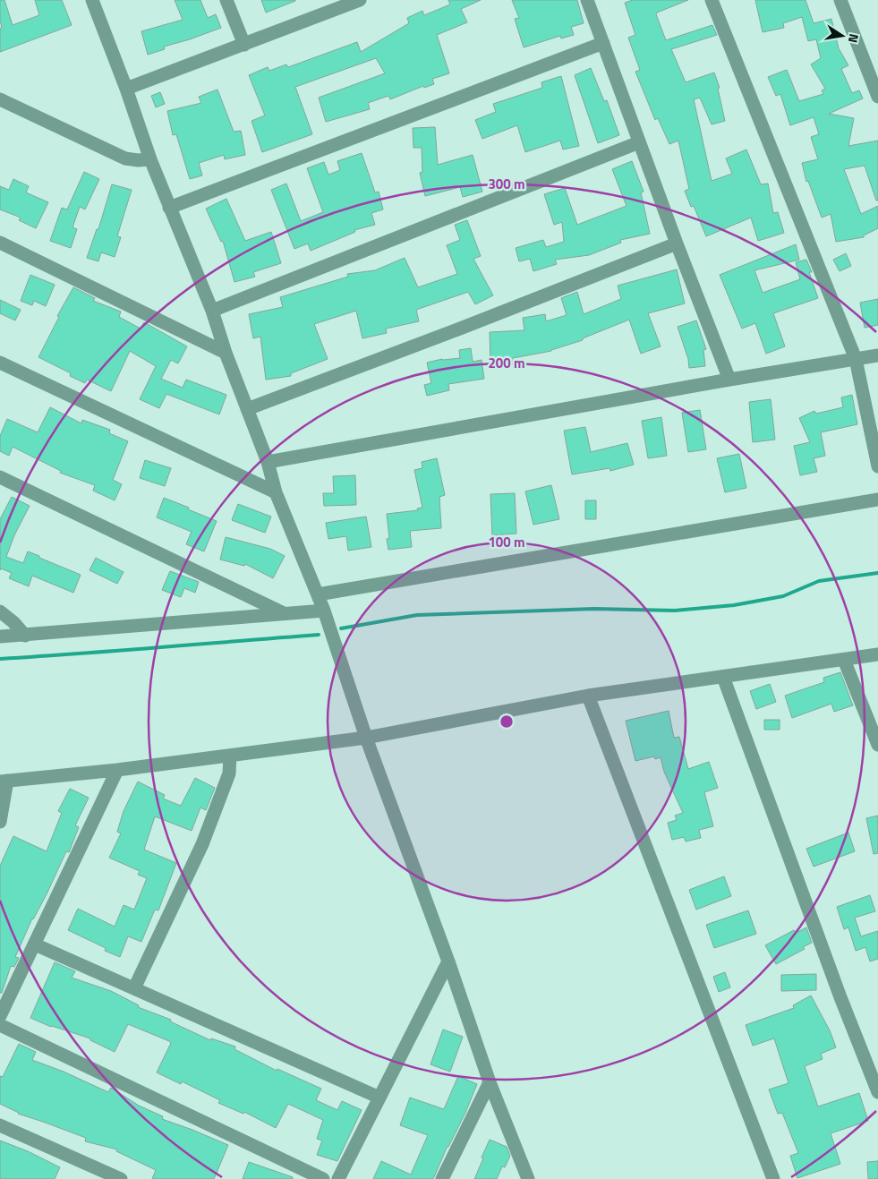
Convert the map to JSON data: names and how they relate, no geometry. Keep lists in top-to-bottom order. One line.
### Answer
{"north":"right","rings":["300 m","200 m","100 m"]}
